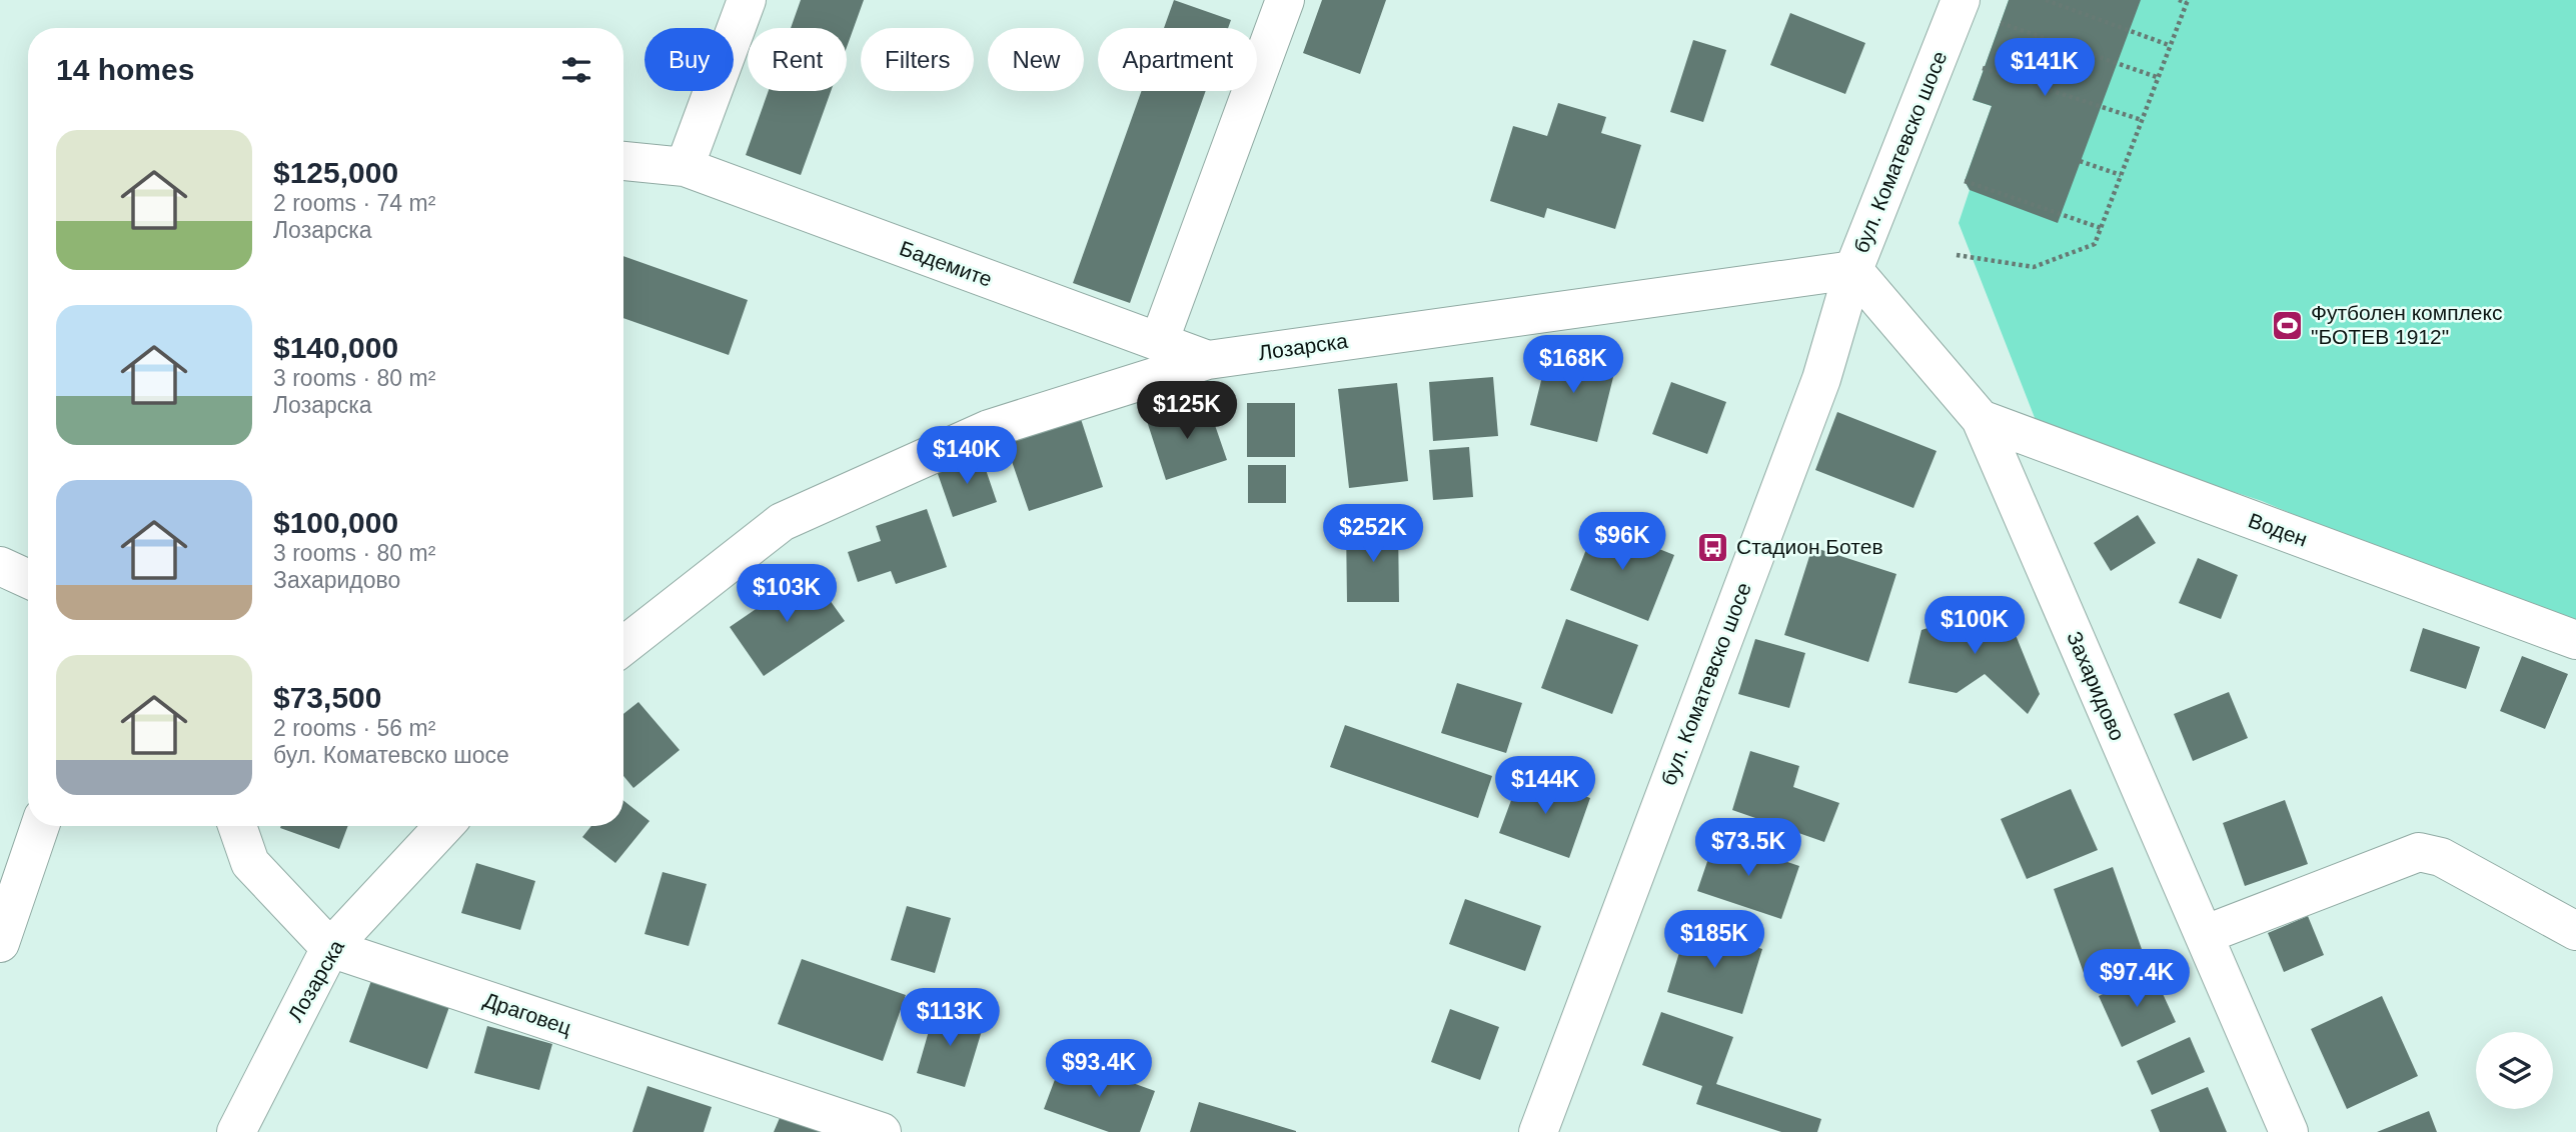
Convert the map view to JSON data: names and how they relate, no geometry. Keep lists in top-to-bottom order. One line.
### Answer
{"streets":{"street":["бул. Коматевско шосе","Бадемите","Лозарска","Воден","Захаридово","Драговец"]},"crossings":[["бул. Коматевско шосе","Лозарска"],["бул. Коматевско шосе","Захаридово"],["Бадемите","Лозарска"],["Лозарска","Захаридово"],["Лозарска","Драговец"],["Воден","Захаридово"]],"places":{"sports":["Футболен комплекс \"БОТЕВ 1912\""],"bus stop":["Стадион Ботев"]},"page":{"chip":["Buy","Rent","Filters","New","Apartment"],"heading":"14 homes","price":["$141K","$168K","$125K","$140K","$252K","$96K","$103K","$100K","$144K","$73.5K","$185K","$97.4K","$113K","$93.4K"],"list":[{"name":"$125,000","note":"2 rooms · 74 m² · Лозарска"},{"name":"$140,000","note":"3 rooms · 80 m² · Лозарска"},{"name":"$100,000","note":"3 rooms · 80 m² · Захаридово"},{"name":"$73,500","note":"2 rooms · 56 m² · бул. Коматевско шосе"}]}}
